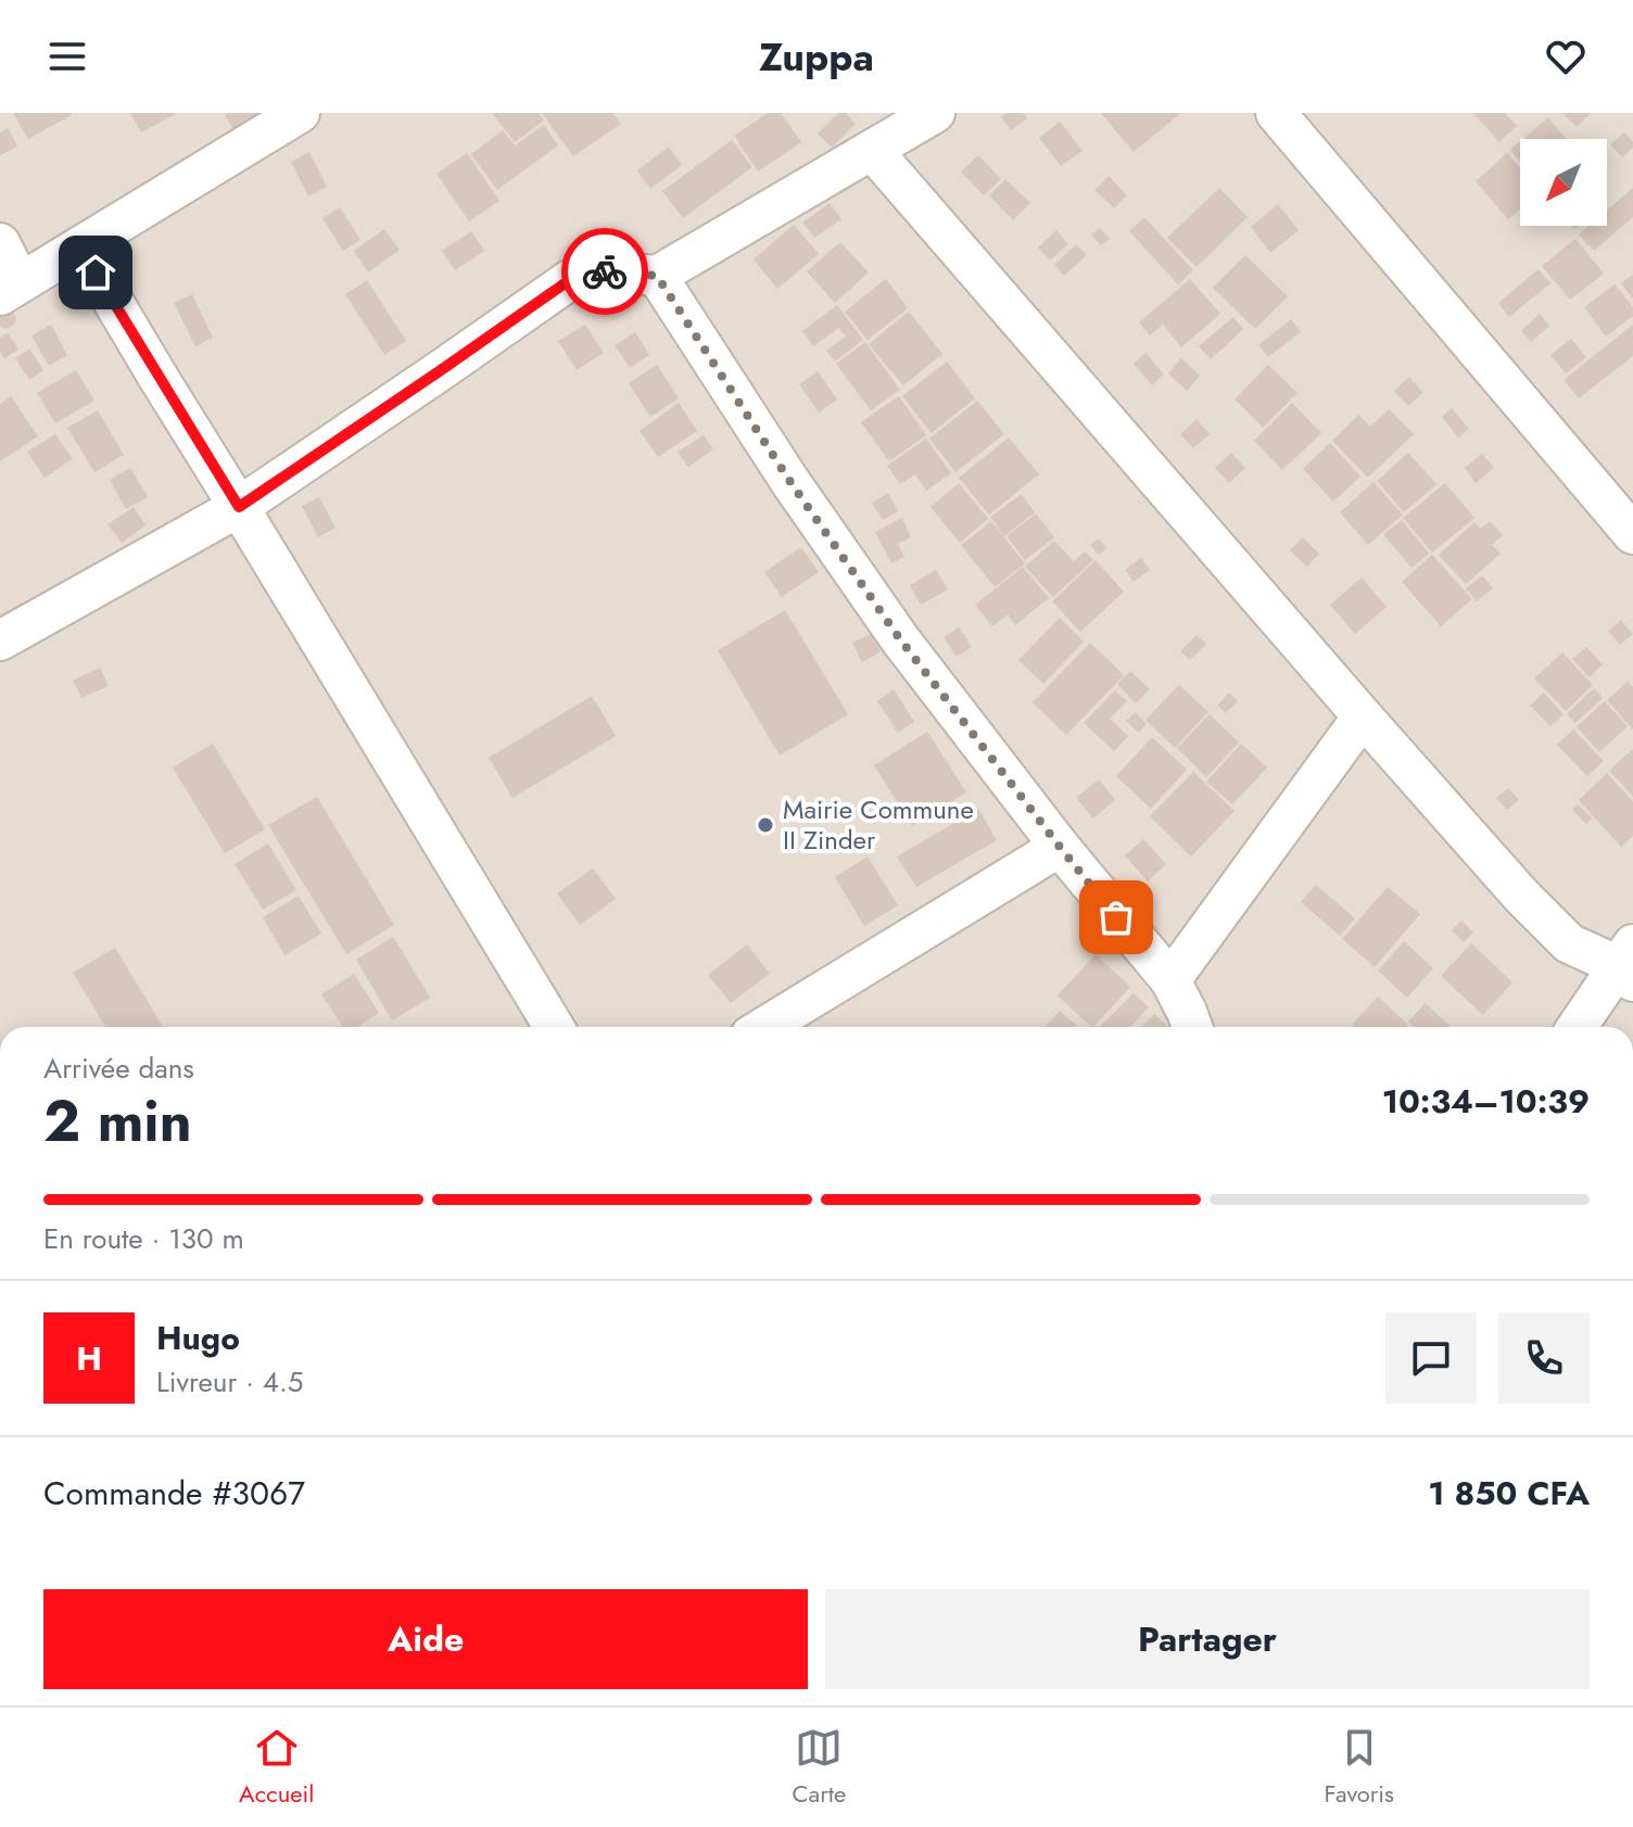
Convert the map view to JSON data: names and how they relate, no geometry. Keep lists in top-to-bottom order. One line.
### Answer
{"places":["Mairie Commune II Zinder"],"north":"bottom left","page":{"header":"Zuppa","heading":["2 min","Arrivée dans","10:34–10:39"],"panel":["Hugo","Livreur · 4.5","Commande #3067","1 850 CFA"],"bar":"En route · 130 m","round":"H","buttons":["Aide","Partager"],"tabs":["Accueil","Carte","Favoris"]}}
